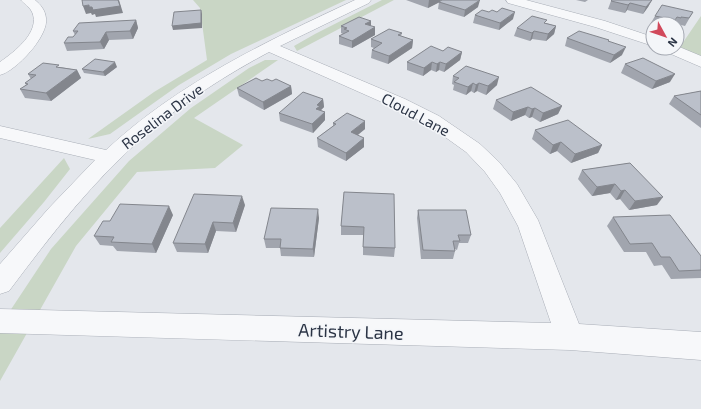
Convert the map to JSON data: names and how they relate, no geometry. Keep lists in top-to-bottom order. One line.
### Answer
{"streets":{"street":["Cloud Lane","Roselina Drive","Artistry Lane"]},"crossings":[["Cloud Lane","Roselina Drive"],["Cloud Lane","Artistry Lane"]],"north":"bottom right"}
